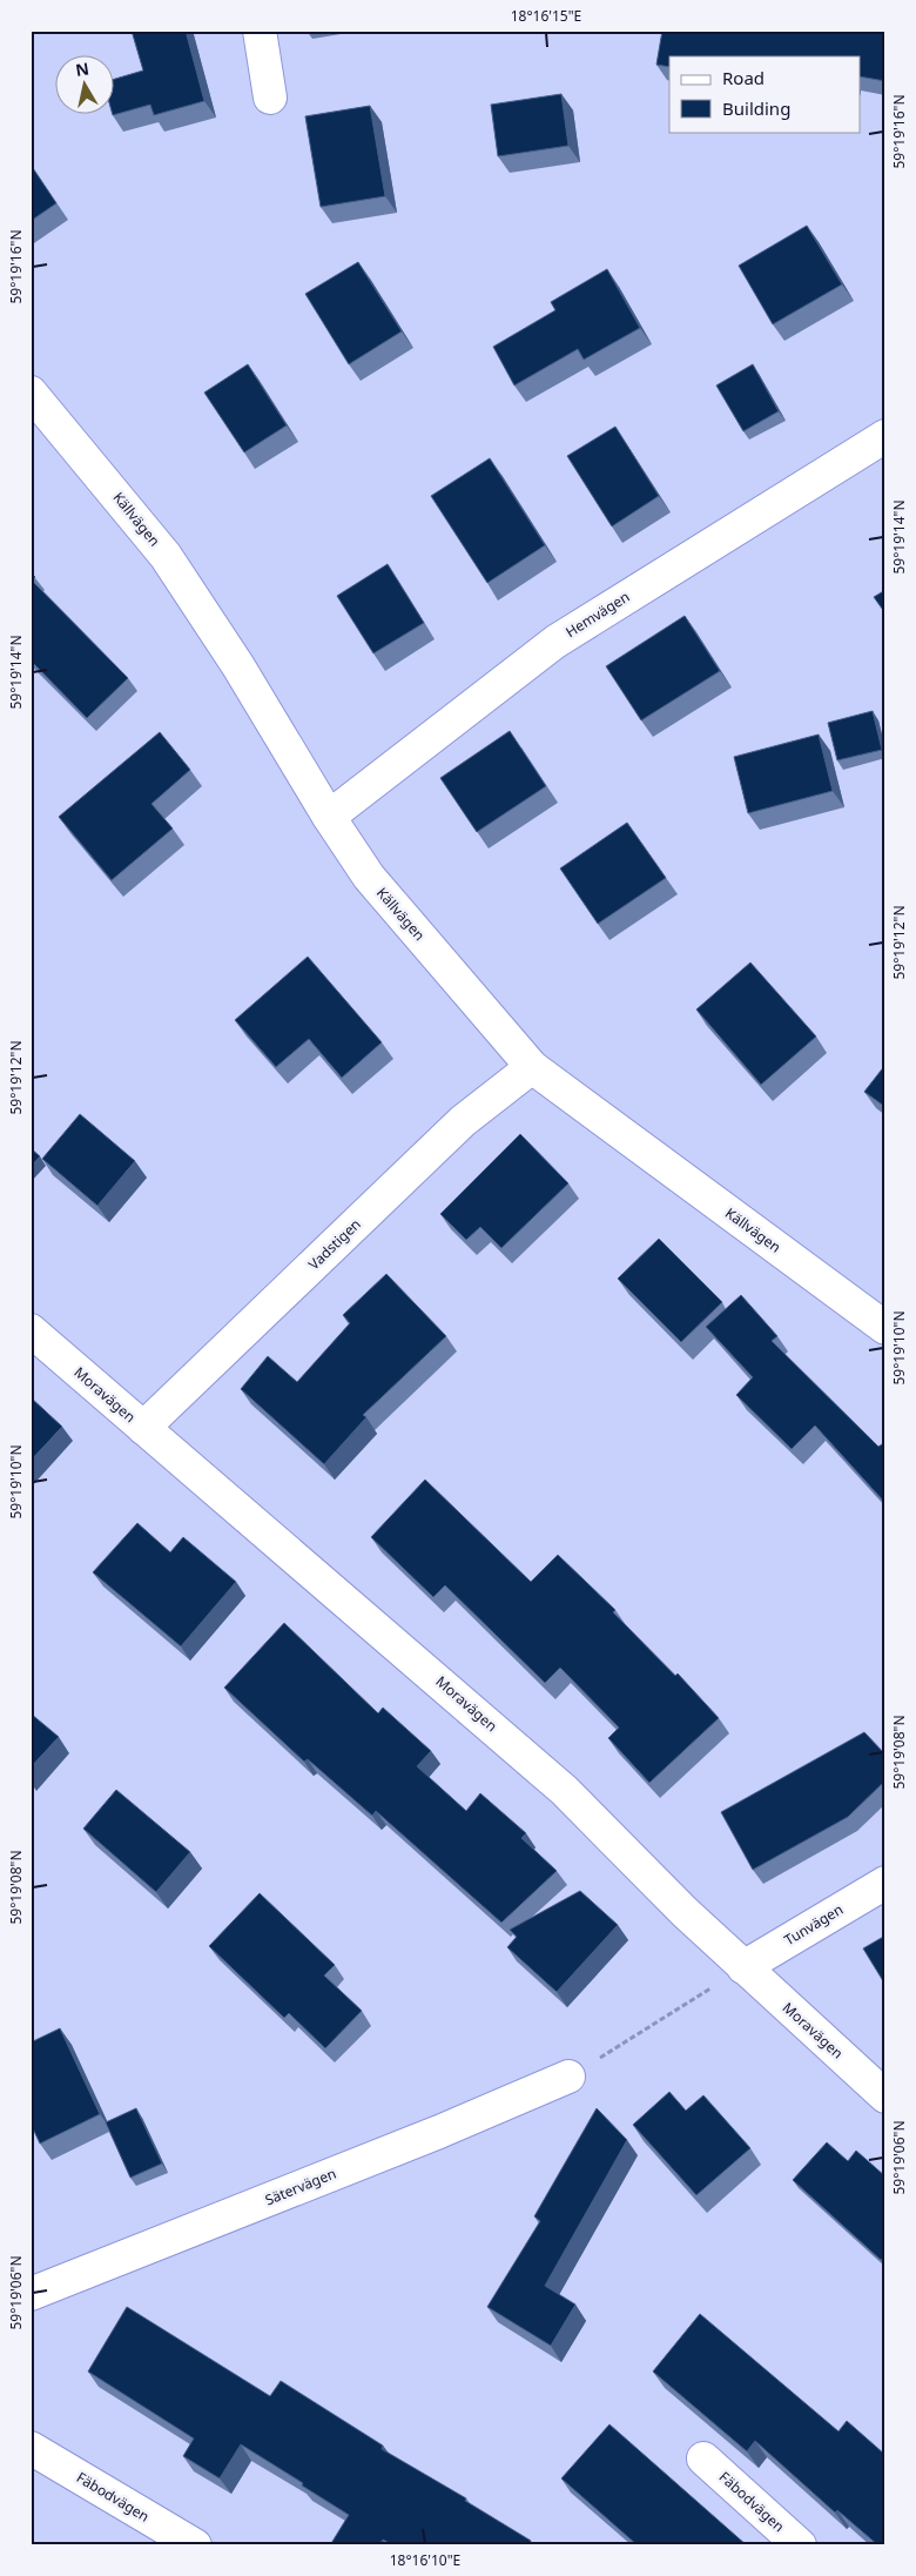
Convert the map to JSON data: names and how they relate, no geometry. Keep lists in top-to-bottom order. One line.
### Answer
{"streets":{"street":["Källvägen","Hemvägen","Vadstigen","Moravägen","Tunvägen","Sätervägen","Fäbodvägen"]},"crossings":[["Källvägen","Hemvägen"],["Källvägen","Vadstigen"],["Vadstigen","Moravägen"],["Moravägen","Tunvägen"]],"legend":["Road","Building"],"north":"top","coordinates":["18°16'15\"E","59°19'16\"N","59°19'14\"N","59°19'12\"N","59°19'10\"N","59°19'08\"N","59°19'06\"N","18°16'10\"E"]}
